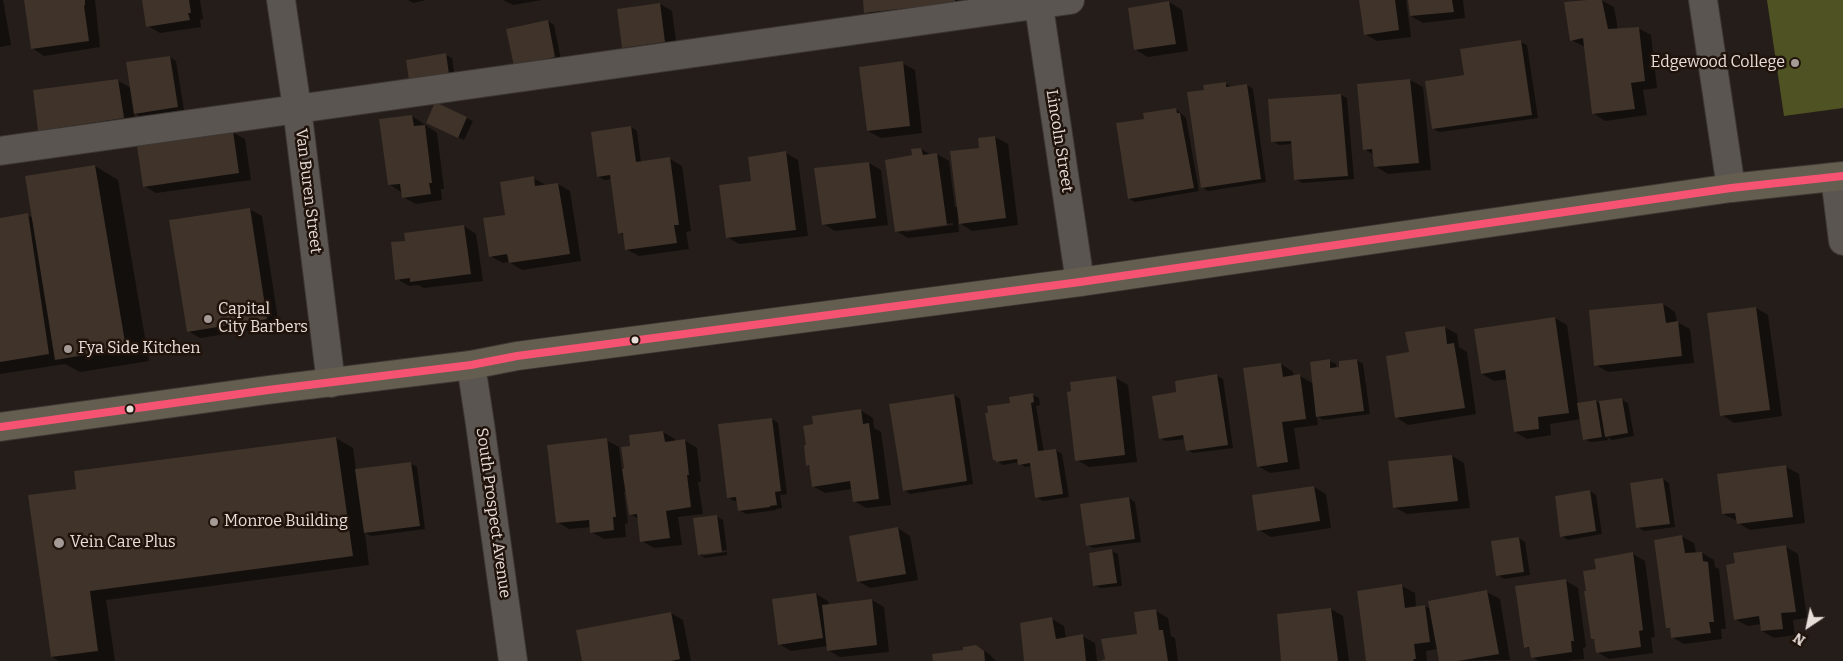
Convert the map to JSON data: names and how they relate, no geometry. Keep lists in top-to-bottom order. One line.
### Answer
{"streets":{"street":["Lincoln Street","Van Buren Street","South Prospect Avenue"]},"places":["Edgewood College","Capital City Barbers","Fya Side Kitchen","Monroe Building","Vein Care Plus"],"north":"bottom left"}
